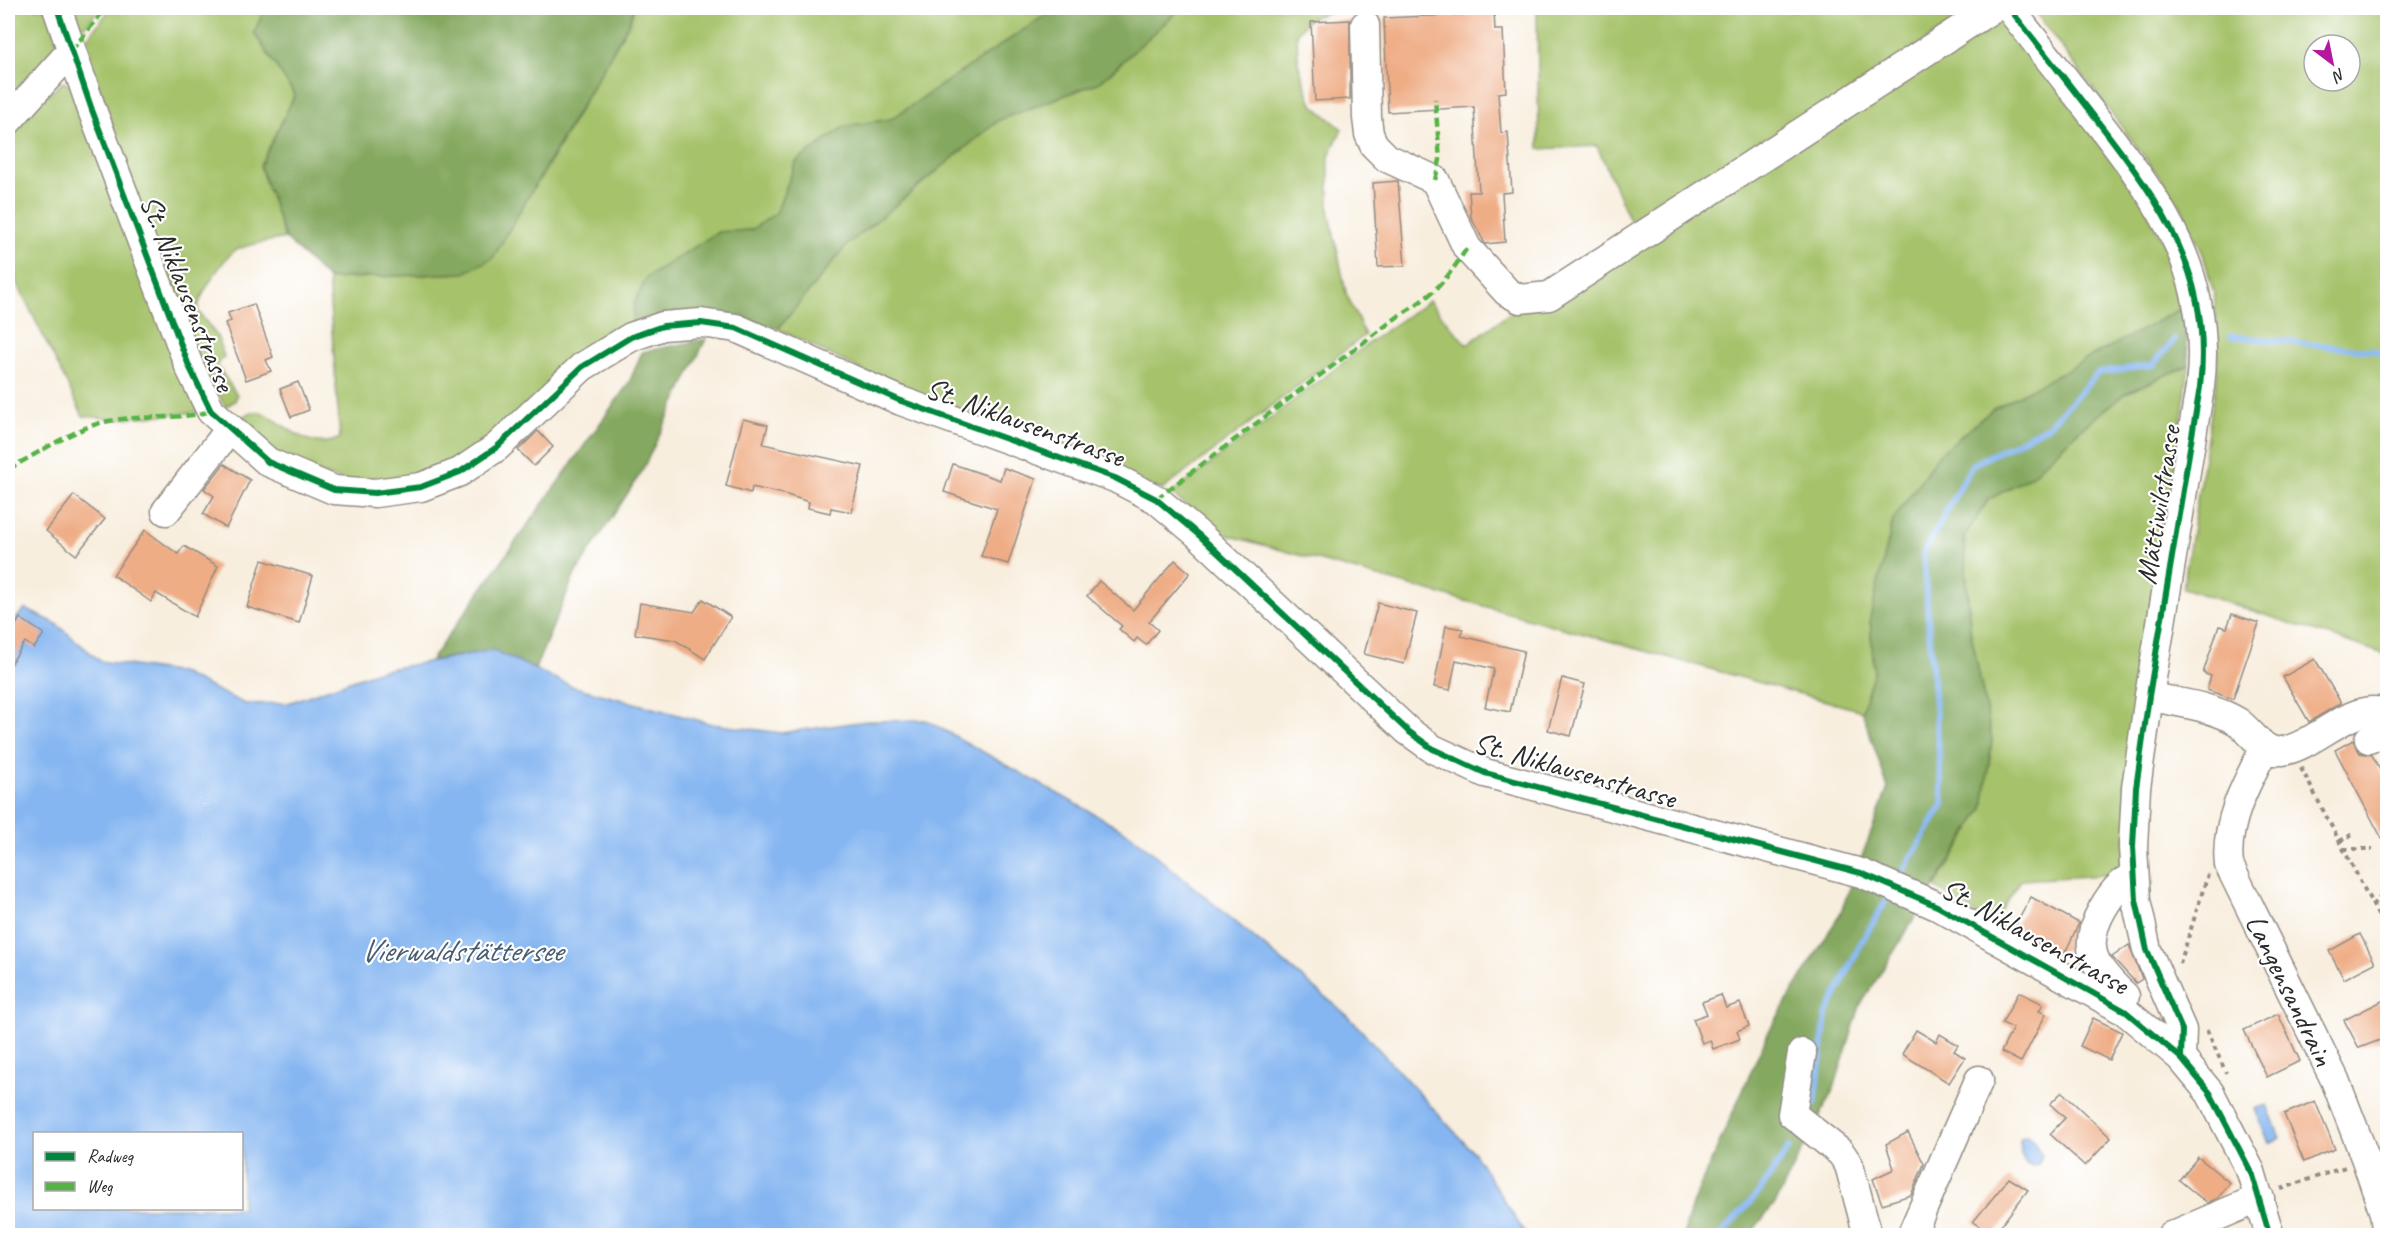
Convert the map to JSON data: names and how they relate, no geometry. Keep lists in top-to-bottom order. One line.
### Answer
{"streets":{"street":["St. Niklausenstrasse","Mättiwilstrasse","Langensandrain"]},"crossings":[["St. Niklausenstrasse","Mättiwilstrasse"]],"water":["Vierwaldstättersee"],"legend":["Radweg","Weg"],"north":"bottom right"}
